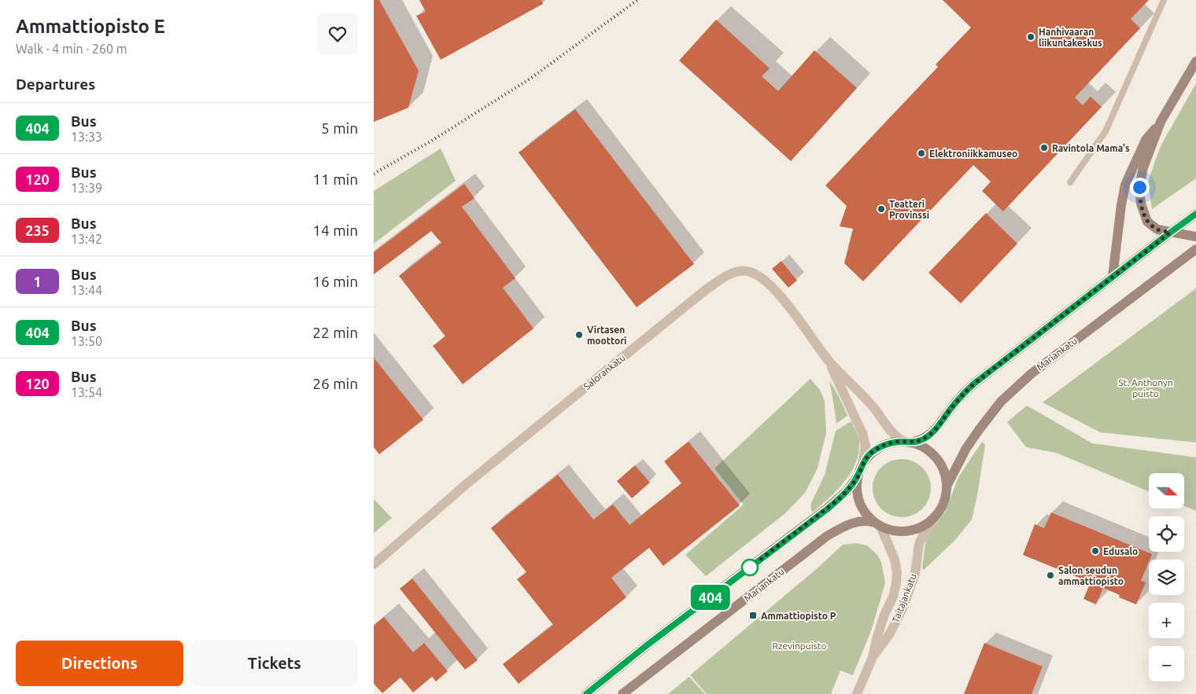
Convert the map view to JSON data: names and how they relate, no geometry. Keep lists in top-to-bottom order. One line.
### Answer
{"streets":{"main road":["Mariankatu"],"street":["Salorankatu","Taitajankatu"]},"crossings":[["Mariankatu","Salorankatu"],["Mariankatu","Taitajankatu"],["Salorankatu","Taitajankatu"]],"parks":["St. Anthonyn puisto","Rzevinpuisto"],"places":{"other":["Hanhivaaran liikuntakeskus","Ravintola Mama's","Elektroniikkamuseo","Teatteri Provinssi","Virtasen moottori","Edusalo","Salon seudun ammattiopisto"],"transit":["Ammattiopisto P"]},"lines":["bus line 404"],"north":"right","page":{"heading":[["Ammattiopisto E","Walk · 4 min · 260 m"],"Departures"],"on_map":"404","list":[{"mark":"404","name":"Bus","note":"13:33","value":"5 min"},{"mark":"120","name":"Bus","note":"13:39","value":"11 min"},{"mark":"235","name":"Bus","note":"13:42","value":"14 min"},{"mark":"1","name":"Bus","note":"13:44","value":"16 min"},{"mark":"404","name":"Bus","note":"13:50","value":"22 min"},{"mark":"120","name":"Bus","note":"13:54","value":"26 min"}],"map_buttons":["+","−"],"buttons":["Directions","Tickets"]}}
